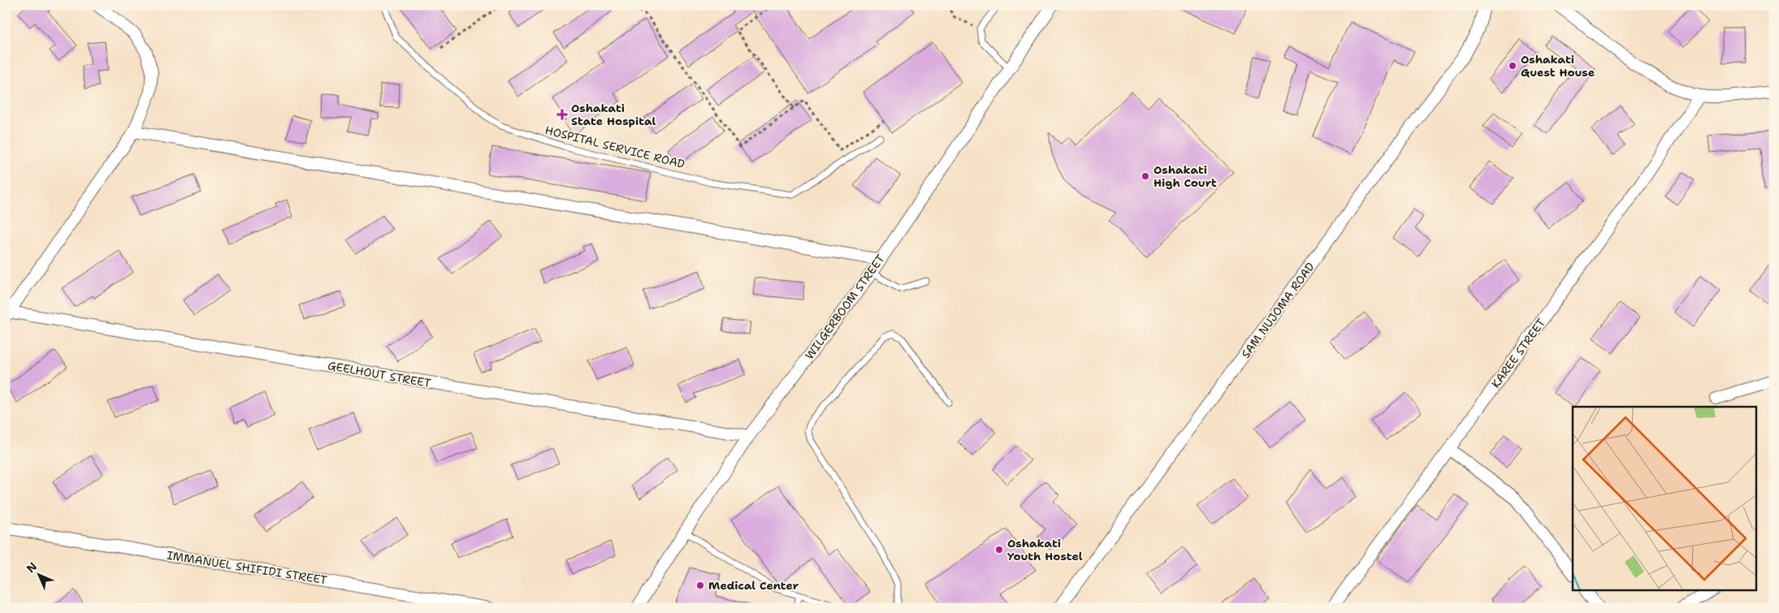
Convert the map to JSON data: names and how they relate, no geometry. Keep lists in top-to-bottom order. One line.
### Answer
{"streets":{"street":["WILGERBOOM STREET","SAM NUJOMA ROAD","KAREE STREET","GEELHOUT STREET","IMMANUEL SHIFIDI STREET"],"lane":["HOSPITAL SERVICE ROAD"]},"crossings":[["WILGERBOOM STREET","GEELHOUT STREET"]],"places":{"other":["Oshakati Guest House","Oshakati High Court","Oshakati Youth Hostel","Medical Center"],"health":["Oshakati State Hospital"]},"north":"top left"}
